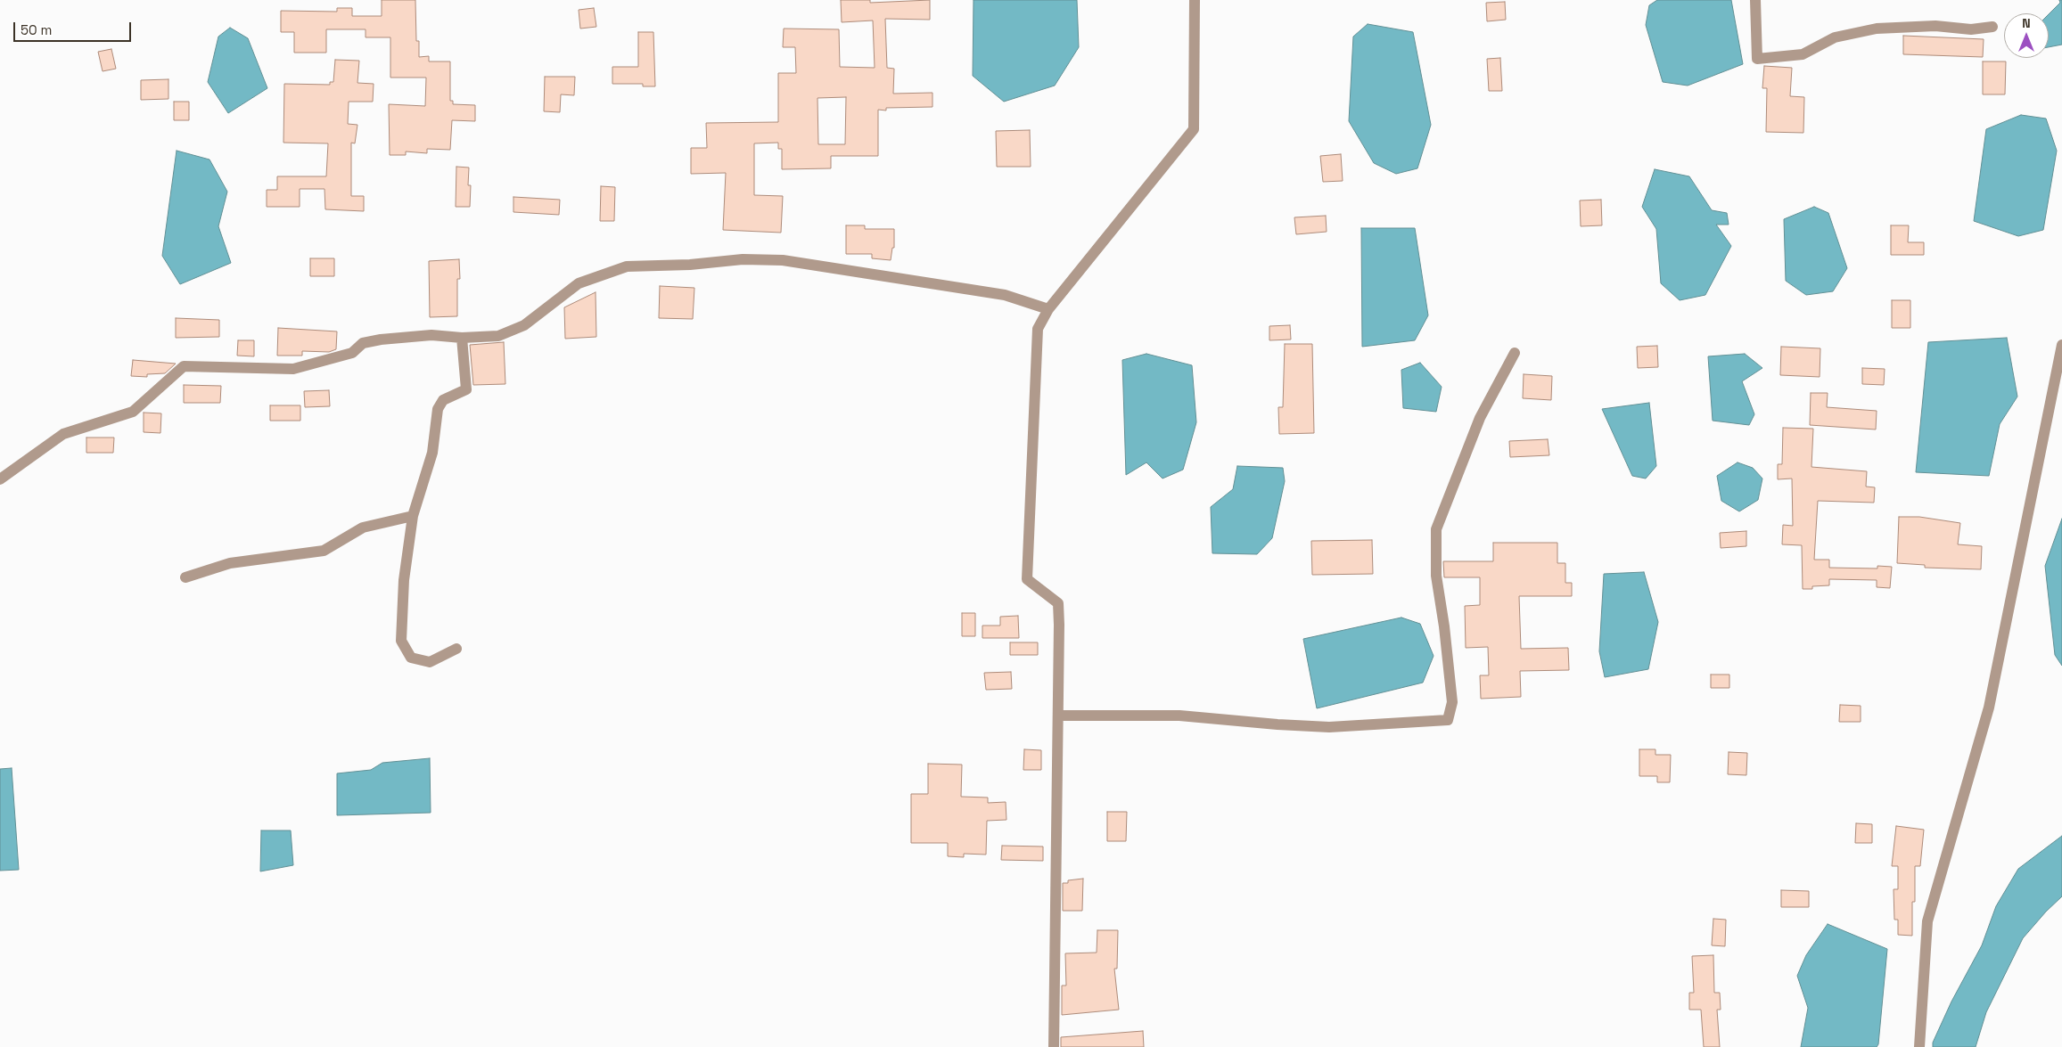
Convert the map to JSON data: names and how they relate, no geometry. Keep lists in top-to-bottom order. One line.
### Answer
{"scale_bar":"50 m","north":"top"}
